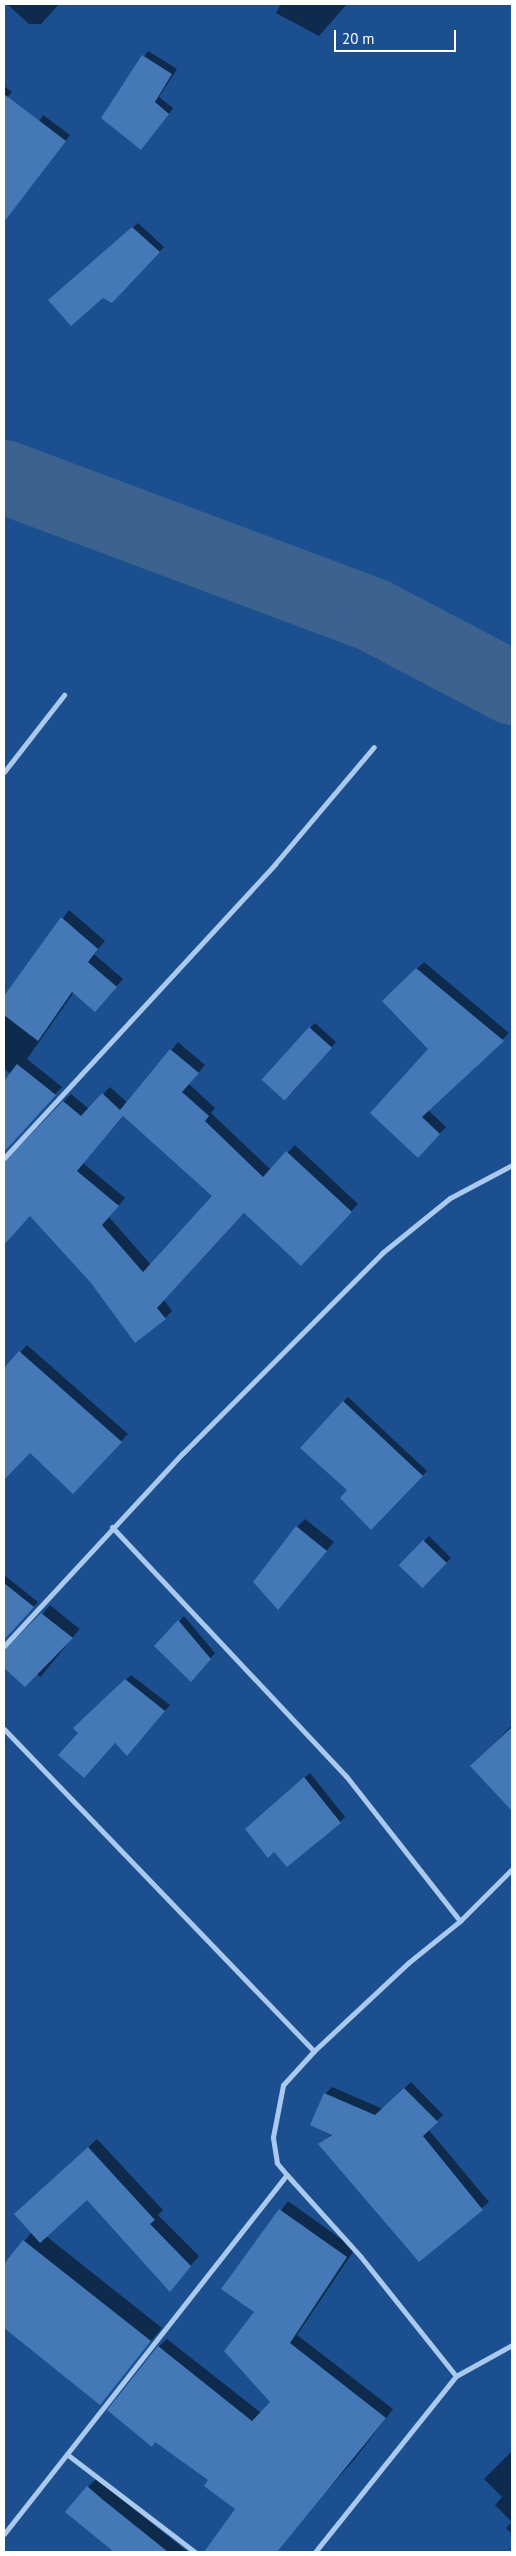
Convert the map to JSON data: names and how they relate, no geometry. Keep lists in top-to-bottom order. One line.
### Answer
{"scale_bar":"20 m"}
